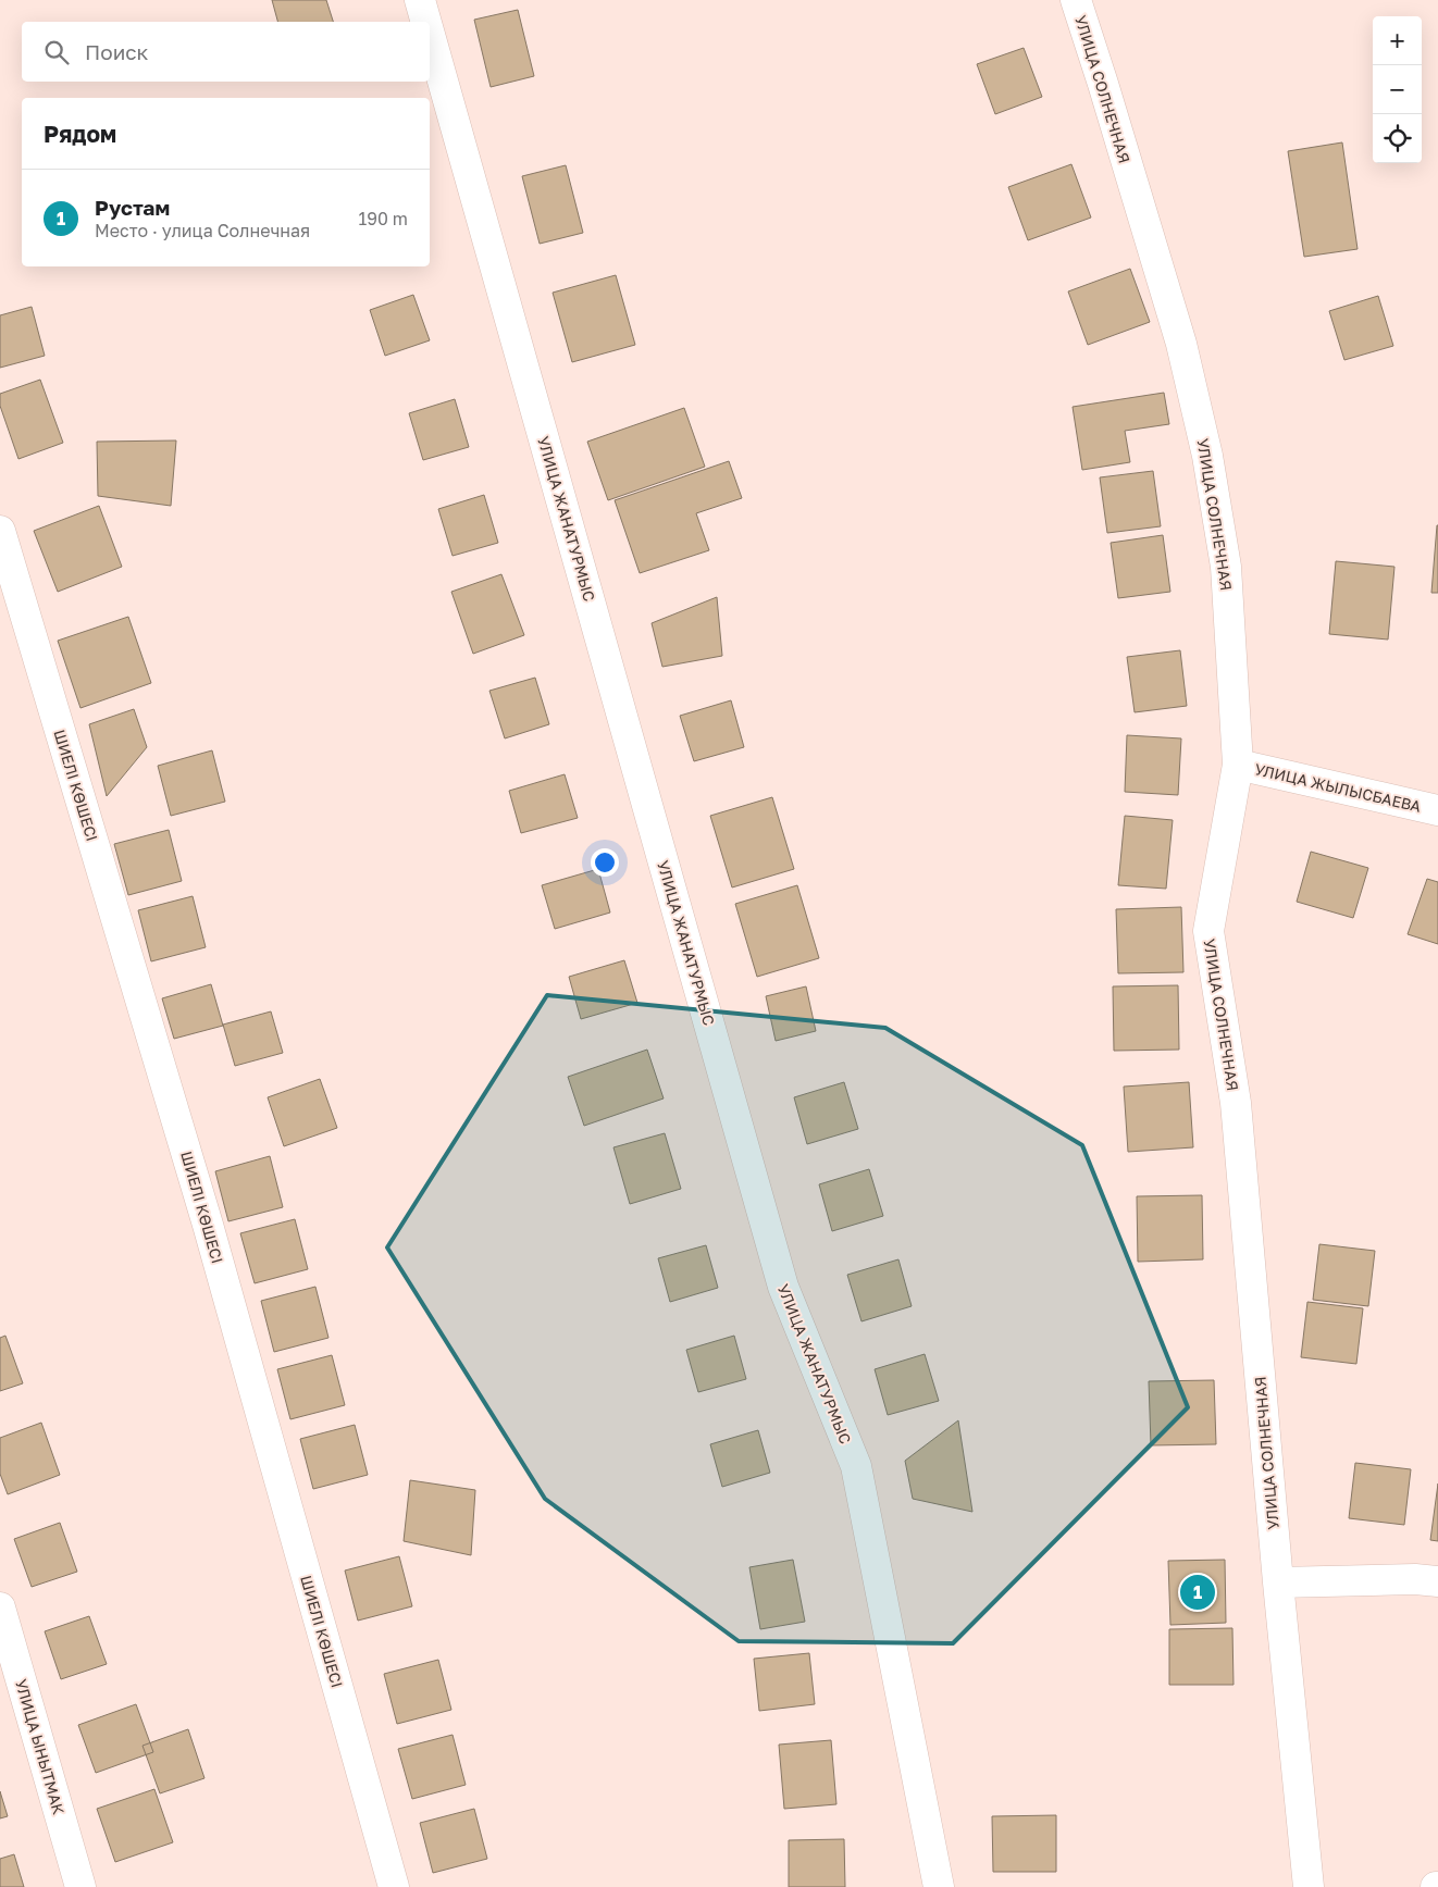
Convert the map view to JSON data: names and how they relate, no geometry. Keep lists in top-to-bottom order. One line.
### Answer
{"streets":{"street":["УЛИЦА СОЛНЕЧНАЯ","УЛИЦА ЖАНАТУРМЫС","ШИЕЛІ КӨШЕСІ","УЛИЦА ЖЫЛЫСБАЕВА","УЛИЦА ЫНЫТМАК"]},"crossings":[["УЛИЦА СОЛНЕЧНАЯ","УЛИЦА ЖЫЛЫСБАЕВА"]],"page":{"map_buttons":["+","−"],"search":"Поиск","heading":"Рядом","list":[{"mark":"1","name":"Рустам","note":"Место · улица Солнечная","value":"190 m"}],"pins":"1"}}
